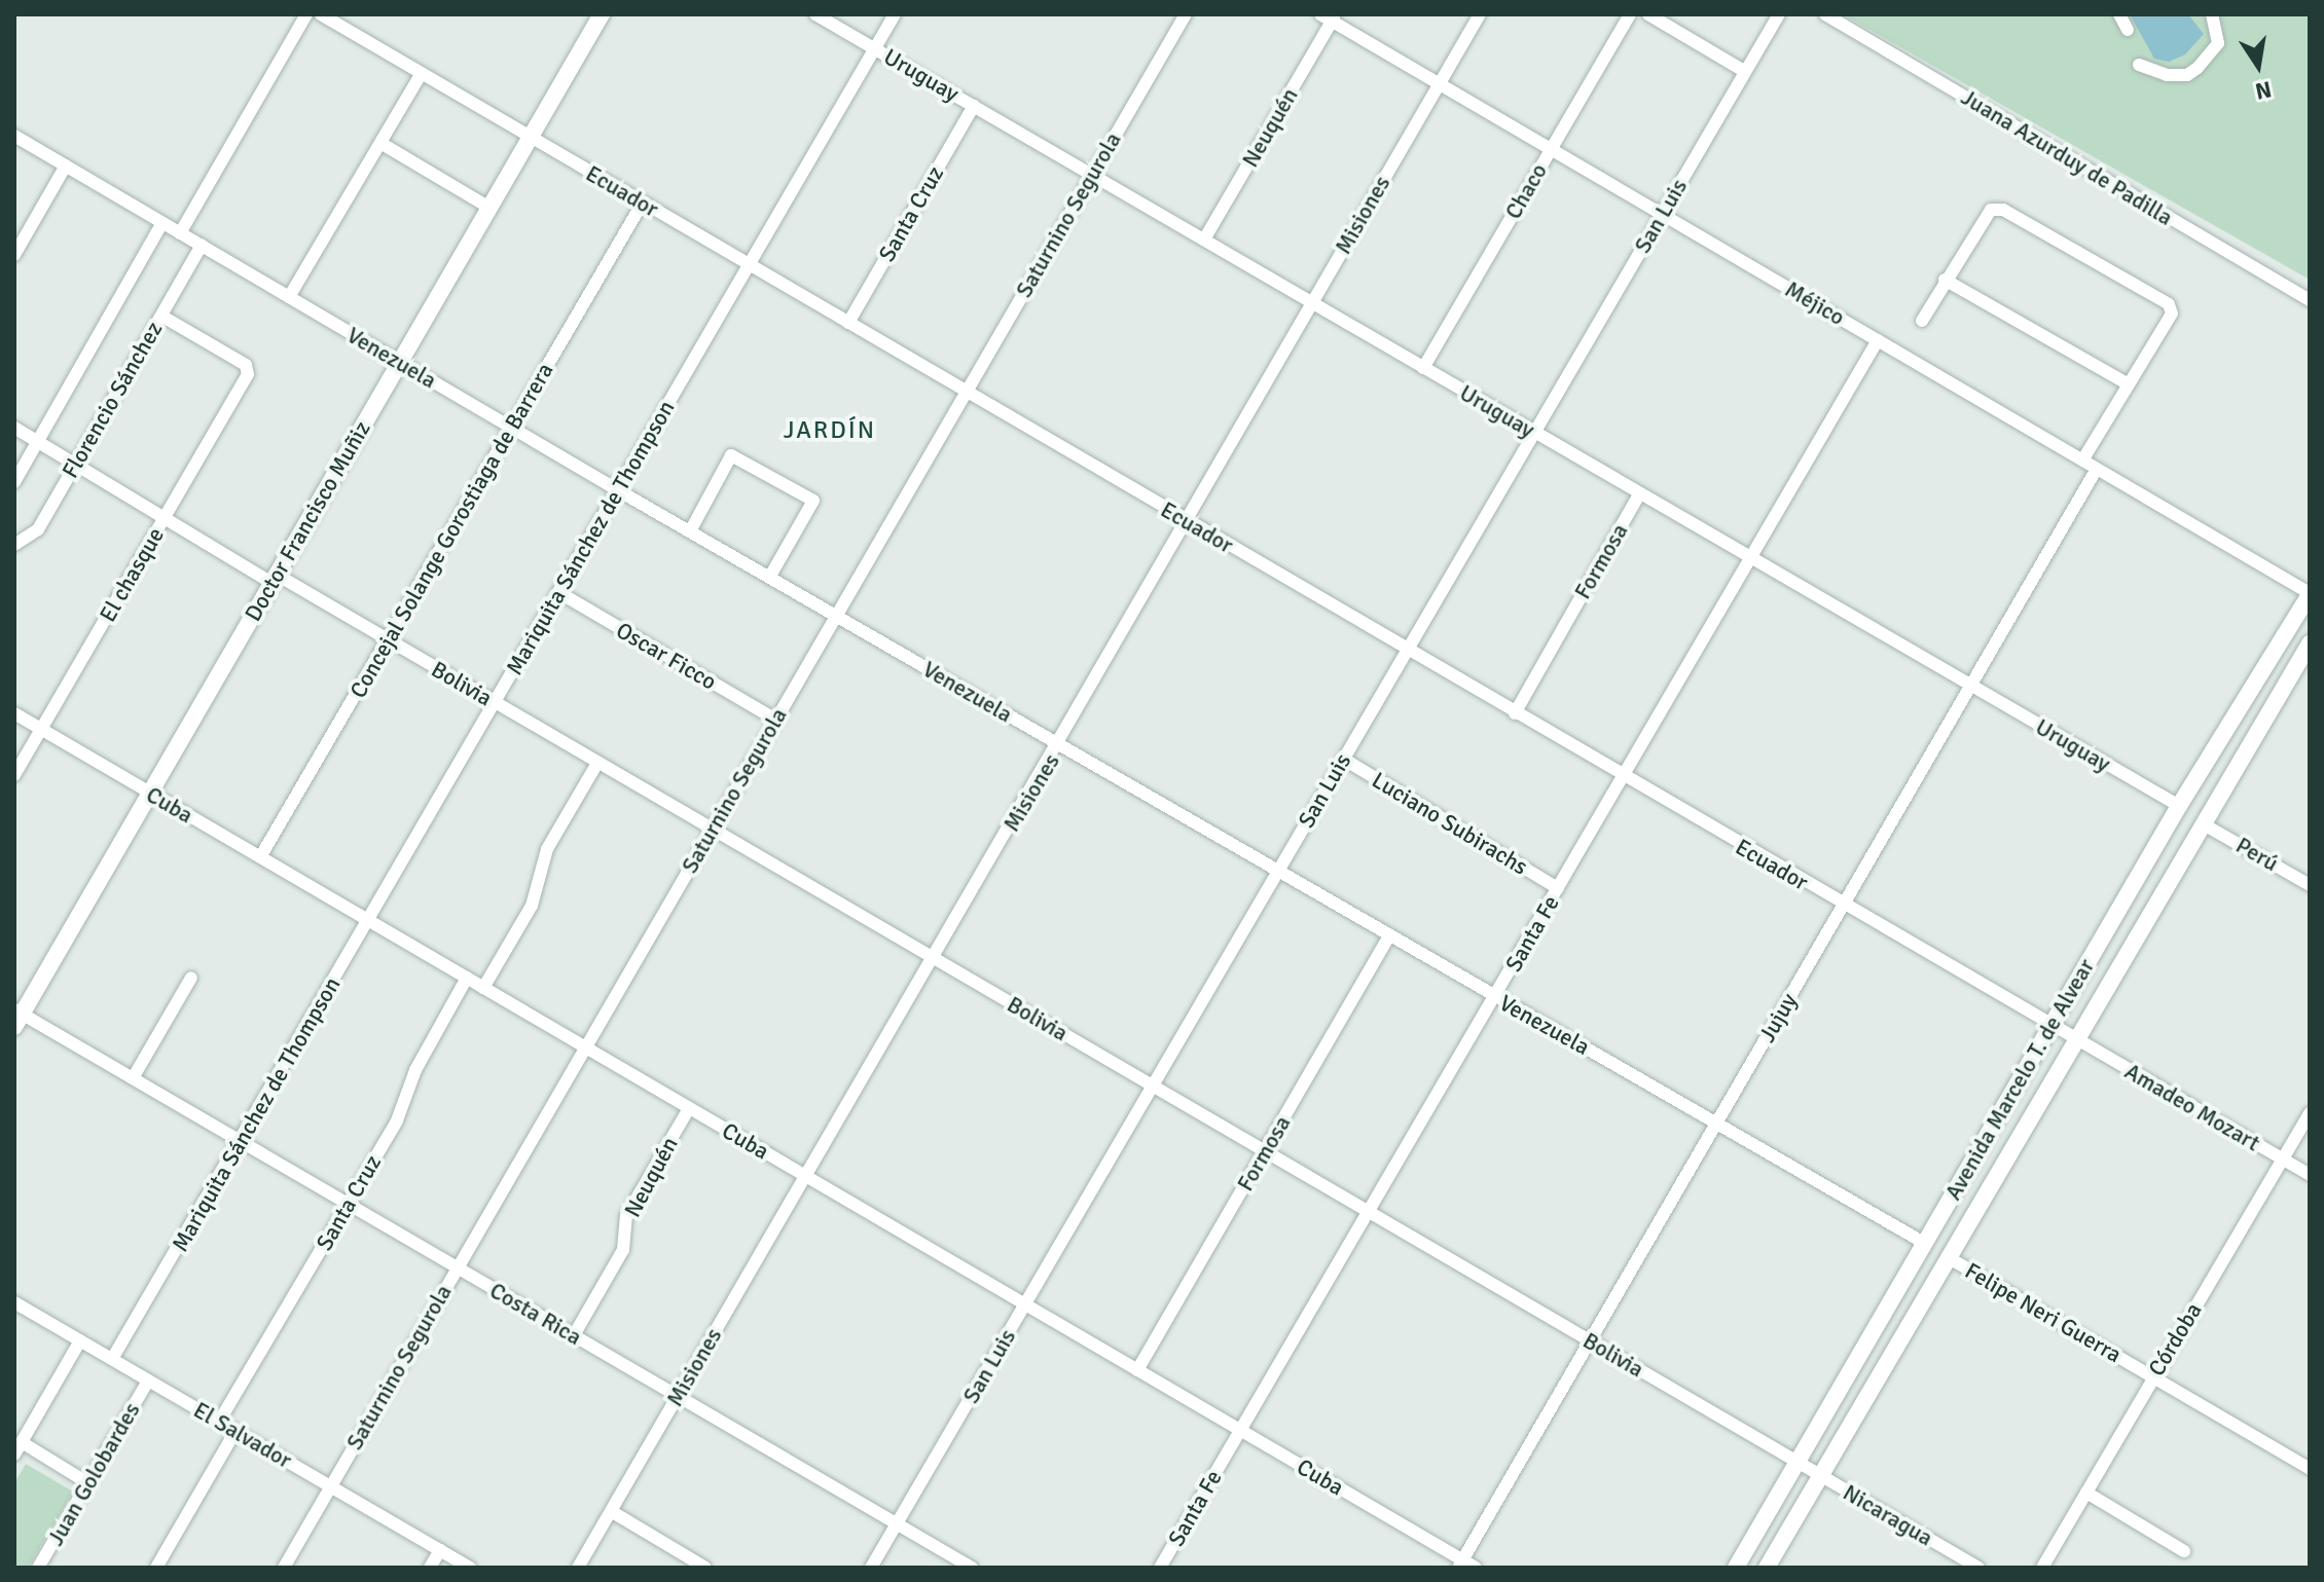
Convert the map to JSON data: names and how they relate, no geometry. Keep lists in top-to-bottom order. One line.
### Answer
{"streets":{"main road":["Doctor Francisco Muñiz","Avenida Marcelo T. de Alvear"],"street":["Uruguay","Neuquén","Juana Azurduy de Padilla","Ecuador","Chaco","Santa Cruz","Saturnino Segurola","Misiones","San Luis","Méjico","Venezuela","Florencio Sánchez","Concejal Solange Gorostiaga de Barrera","Mariquita Sánchez de Thompson","Formosa","El chasque","Oscar Ficco","Bolivia","Cuba","Luciano Subirachs","Perú","Santa Fe","Jujuy","Amadeo Mozart","Felipe Neri Guerra","Costa Rica","Córdoba","El Salvador","Juan Golobardes","Nicaragua"]},"crossings":[["Uruguay","Neuquén"],["Uruguay","Chaco"],["Uruguay","Santa Cruz"],["Uruguay","Saturnino Segurola"],["Uruguay","Misiones"],["Uruguay","San Luis"],["Uruguay","Mariquita Sánchez de Thompson"],["Uruguay","Formosa"],["Uruguay","Santa Fe"],["Uruguay","Jujuy"],["Uruguay","Avenida Marcelo T. de Alvear"],["Neuquén","Méjico"],["Neuquén","Cuba"],["Neuquén","Costa Rica"],["Ecuador","Santa Cruz"],["Ecuador","Saturnino Segurola"],["Ecuador","Misiones"],["Ecuador","San Luis"],["Ecuador","Doctor Francisco Muñiz"],["Ecuador","Concejal Solange Gorostiaga de Barrera"],["Ecuador","Mariquita Sánchez de Thompson"],["Ecuador","Formosa"],["Ecuador","Santa Fe"],["Ecuador","Jujuy"],["Ecuador","Avenida Marcelo T. de Alvear"],["Ecuador","Amadeo Mozart"],["Chaco","Méjico"],["Santa Cruz","Cuba"],["Santa Cruz","Costa Rica"],["Santa Cruz","El Salvador"],["Saturnino Segurola","Venezuela"],["Saturnino Segurola","Oscar Ficco"],["Saturnino Segurola","Bolivia"],["Saturnino Segurola","Cuba"],["Saturnino Segurola","Costa Rica"],["Saturnino Segurola","El Salvador"],["Misiones","Méjico"],["Misiones","Venezuela"],["Misiones","Bolivia"],["Misiones","Cuba"],["Misiones","Costa Rica"],["San Luis","Méjico"],["San Luis","Venezuela"],["San Luis","Bolivia"],["San Luis","Cuba"],["San Luis","Luciano Subirachs"],["San Luis","Costa Rica"],["Méjico","Santa Fe"],["Méjico","Jujuy"],["Méjico","Avenida Marcelo T. de Alvear"],["Venezuela","Florencio Sánchez"],["Venezuela","Doctor Francisco Muñiz"],["Venezuela","Concejal Solange Gorostiaga de Barrera"],["Venezuela","Mariquita Sánchez de Thompson"],["Venezuela","Formosa"],["Venezuela","Santa Fe"],["Venezuela","Jujuy"],["Venezuela","Avenida Marcelo T. de Alvear"],["Florencio Sánchez","El chasque"],["Florencio Sánchez","Bolivia"],["Doctor Francisco Muñiz","Bolivia"],["Doctor Francisco Muñiz","Cuba"],["Doctor Francisco Muñiz","Costa Rica"],["Concejal Solange Gorostiaga de Barrera","Bolivia"],["Concejal Solange Gorostiaga de Barrera","Cuba"],["Mariquita Sánchez de Thompson","Oscar Ficco"],["Mariquita Sánchez de Thompson","Bolivia"],["Mariquita Sánchez de Thompson","Cuba"],["Mariquita Sánchez de Thompson","Costa Rica"],["Mariquita Sánchez de Thompson","El Salvador"],["Formosa","Bolivia"],["Formosa","Cuba"],["El chasque","Bolivia"],["El chasque","Cuba"],["Bolivia","Santa Fe"],["Bolivia","Jujuy"],["Bolivia","Avenida Marcelo T. de Alvear"],["Bolivia","Nicaragua"],["Cuba","Santa Fe"],["Cuba","Jujuy"],["Luciano Subirachs","Santa Fe"],["Perú","Avenida Marcelo T. de Alvear"],["Avenida Marcelo T. de Alvear","Amadeo Mozart"],["Avenida Marcelo T. de Alvear","Felipe Neri Guerra"],["Avenida Marcelo T. de Alvear","Nicaragua"],["Amadeo Mozart","Córdoba"],["Felipe Neri Guerra","Córdoba"],["El Salvador","Juan Golobardes"]],"districts":["JARDÍN"],"north":"bottom"}
